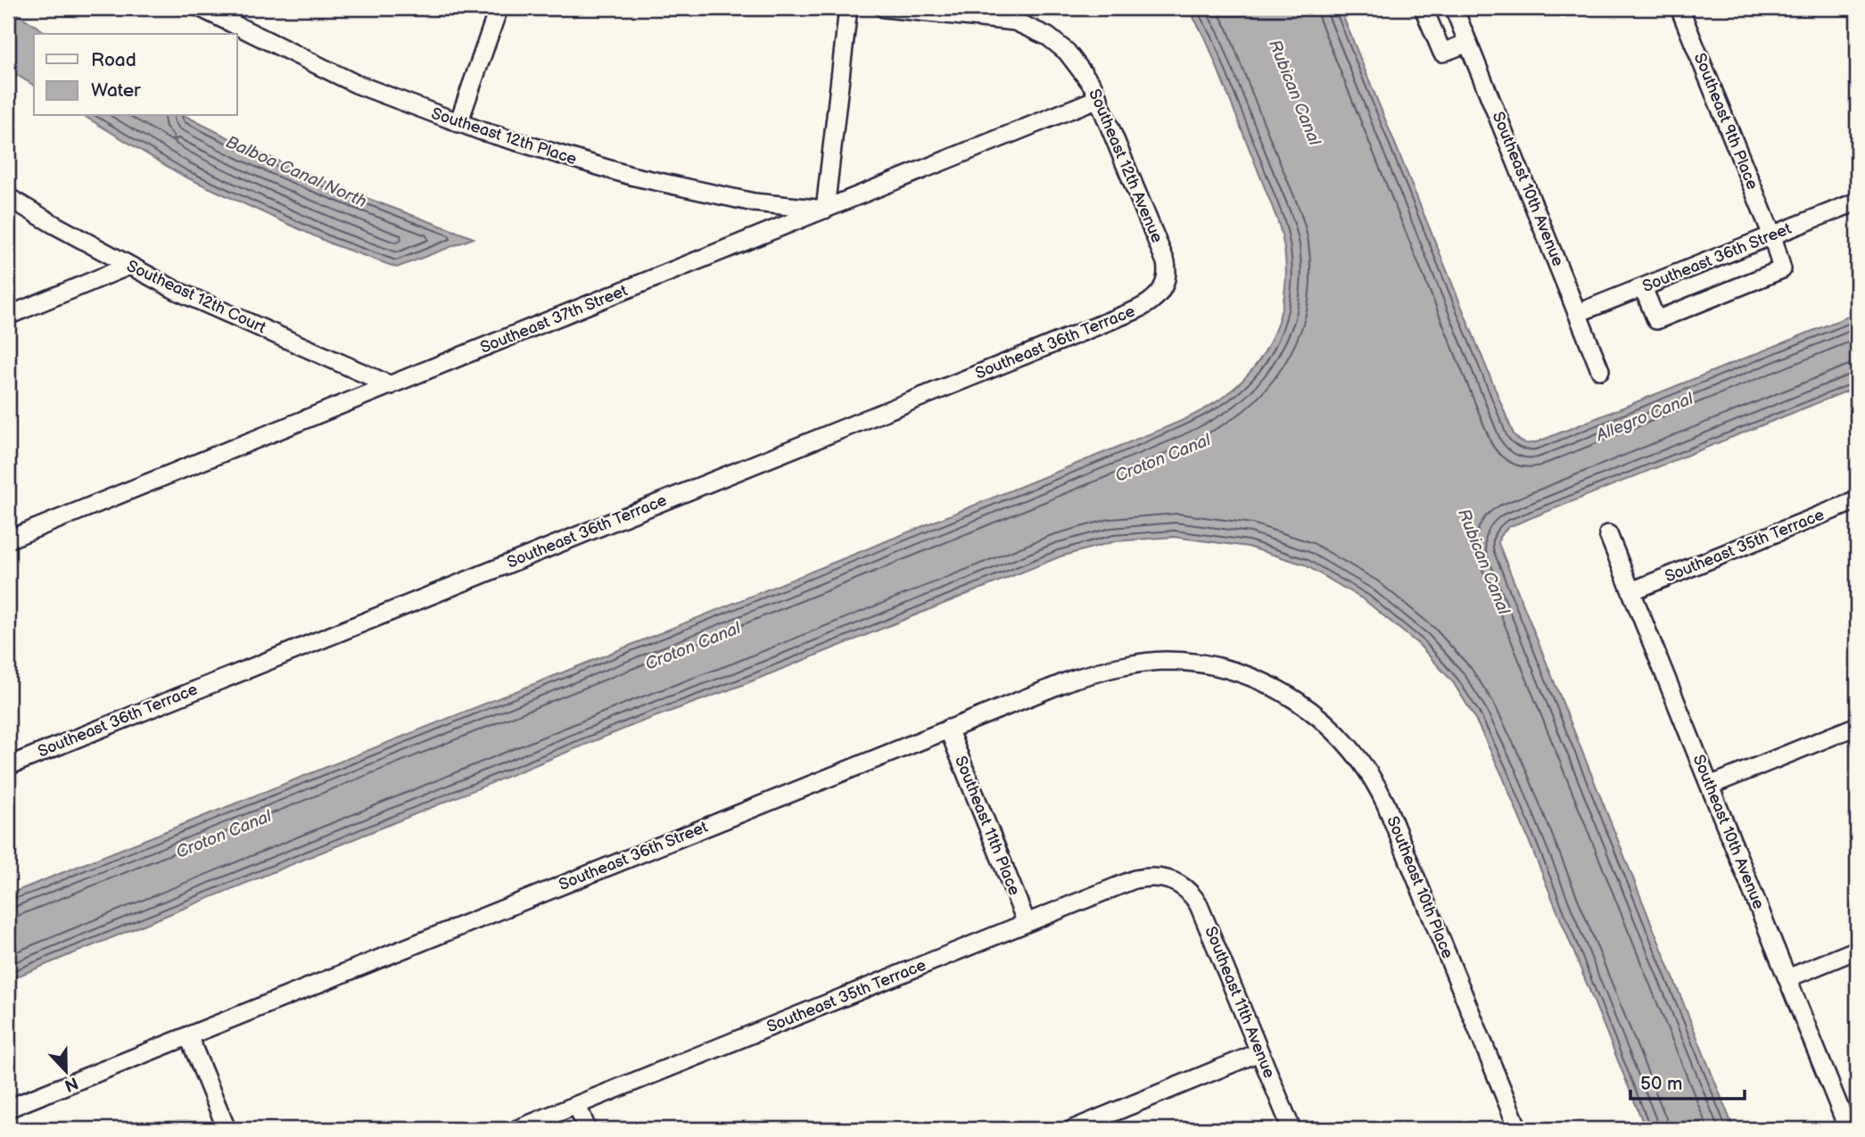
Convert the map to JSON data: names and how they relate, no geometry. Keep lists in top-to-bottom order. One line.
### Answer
{"streets":{"street":["Southeast 9th Place","Southeast 12th Place","Southeast 12th Avenue","Southeast 10th Avenue","Southeast 36th Street","Southeast 12th Court","Southeast 37th Street","Southeast 36th Terrace","Southeast 35th Terrace","Southeast 11th Place","Southeast 10th Place","Southeast 11th Avenue"]},"crossings":[["Southeast 9th Place","Southeast 36th Street"],["Southeast 12th Place","Southeast 37th Street"],["Southeast 12th Avenue","Southeast 37th Street"],["Southeast 12th Avenue","Southeast 36th Terrace"],["Southeast 10th Avenue","Southeast 36th Street"],["Southeast 10th Avenue","Southeast 35th Terrace"],["Southeast 36th Street","Southeast 11th Place"],["Southeast 36th Street","Southeast 10th Place"],["Southeast 12th Court","Southeast 37th Street"],["Southeast 35th Terrace","Southeast 11th Place"],["Southeast 35th Terrace","Southeast 11th Avenue"]],"water":["Rubican Canal","Balboa Canal North","Allegro Canal","Croton Canal"],"legend":["Road","Water"],"scale_bar":"50 m","north":"bottom"}
